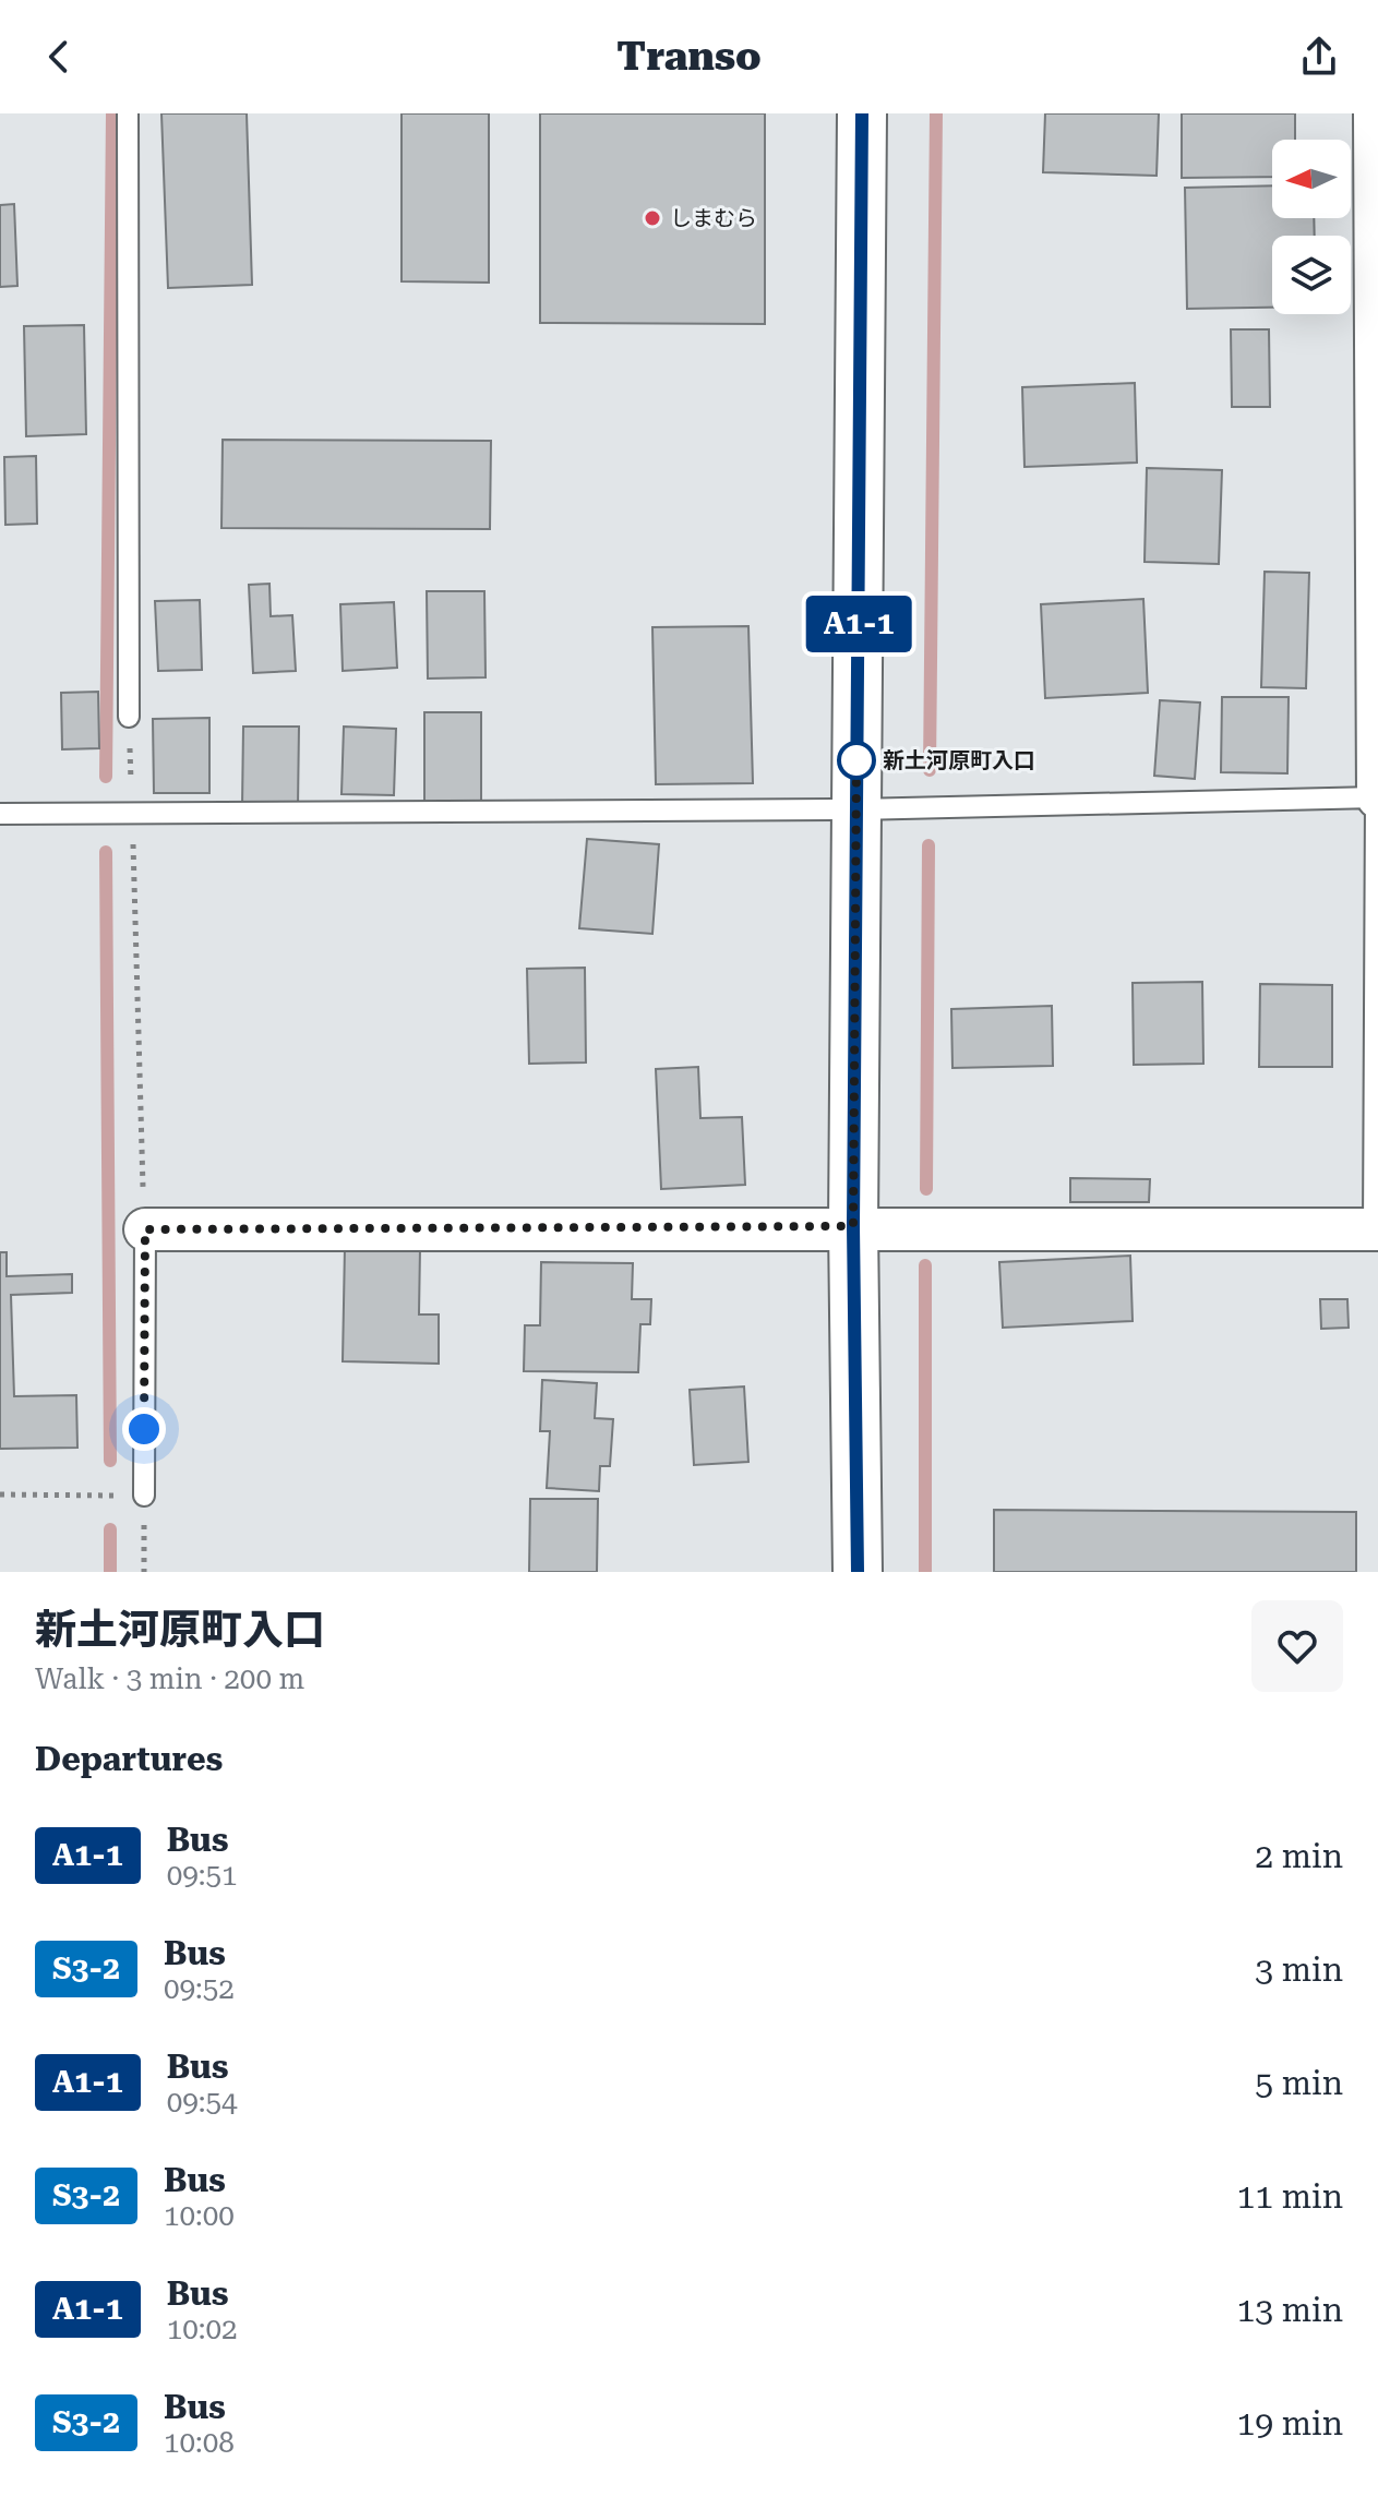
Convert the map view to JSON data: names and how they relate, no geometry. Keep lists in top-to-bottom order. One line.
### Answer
{"places":["しまむら","新土河原町入口"],"lines":["bus line A1-1"],"north":"left","page":{"header":"Transo","on_map":"A1-1","heading":[["新土河原町入口","Walk · 3 min · 200 m"],"Departures"],"list":[{"mark":"A1-1","name":"Bus","note":"09:51","value":"2 min"},{"mark":"S3-2","name":"Bus","note":"09:52","value":"3 min"},{"mark":"A1-1","name":"Bus","note":"09:54","value":"5 min"},{"mark":"S3-2","name":"Bus","note":"10:00","value":"11 min"},{"mark":"A1-1","name":"Bus","note":"10:02","value":"13 min"},{"mark":"S3-2","name":"Bus","note":"10:08","value":"19 min"}]}}
